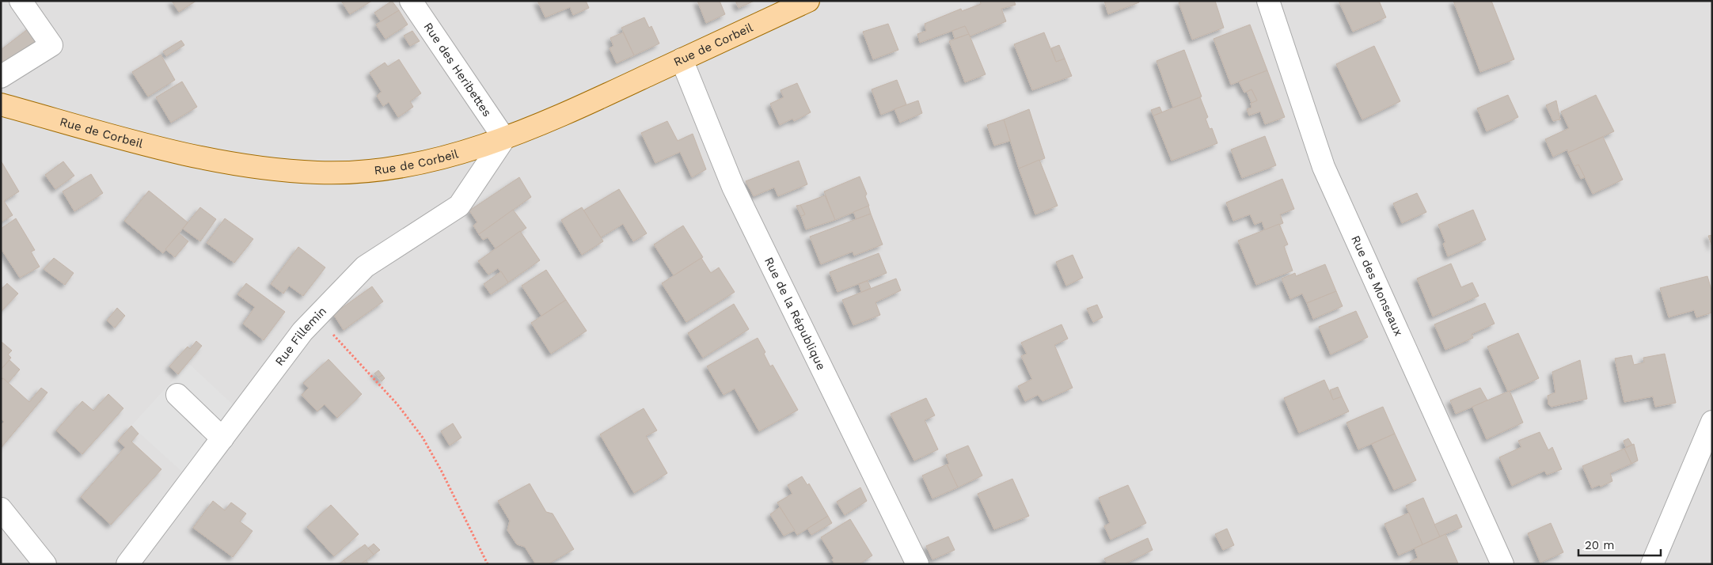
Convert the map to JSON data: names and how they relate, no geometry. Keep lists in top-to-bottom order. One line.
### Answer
{"streets":{"main road":["Rue de Corbeil"],"street":["Rue des Heribettes","Rue des Monseaux","Rue de la République","Rue Fillemin"]},"crossings":[["Rue de Corbeil","Rue des Heribettes"],["Rue de Corbeil","Rue de la République"],["Rue de Corbeil","Rue Fillemin"],["Rue des Heribettes","Rue Fillemin"]],"scale_bar":"20 m"}
